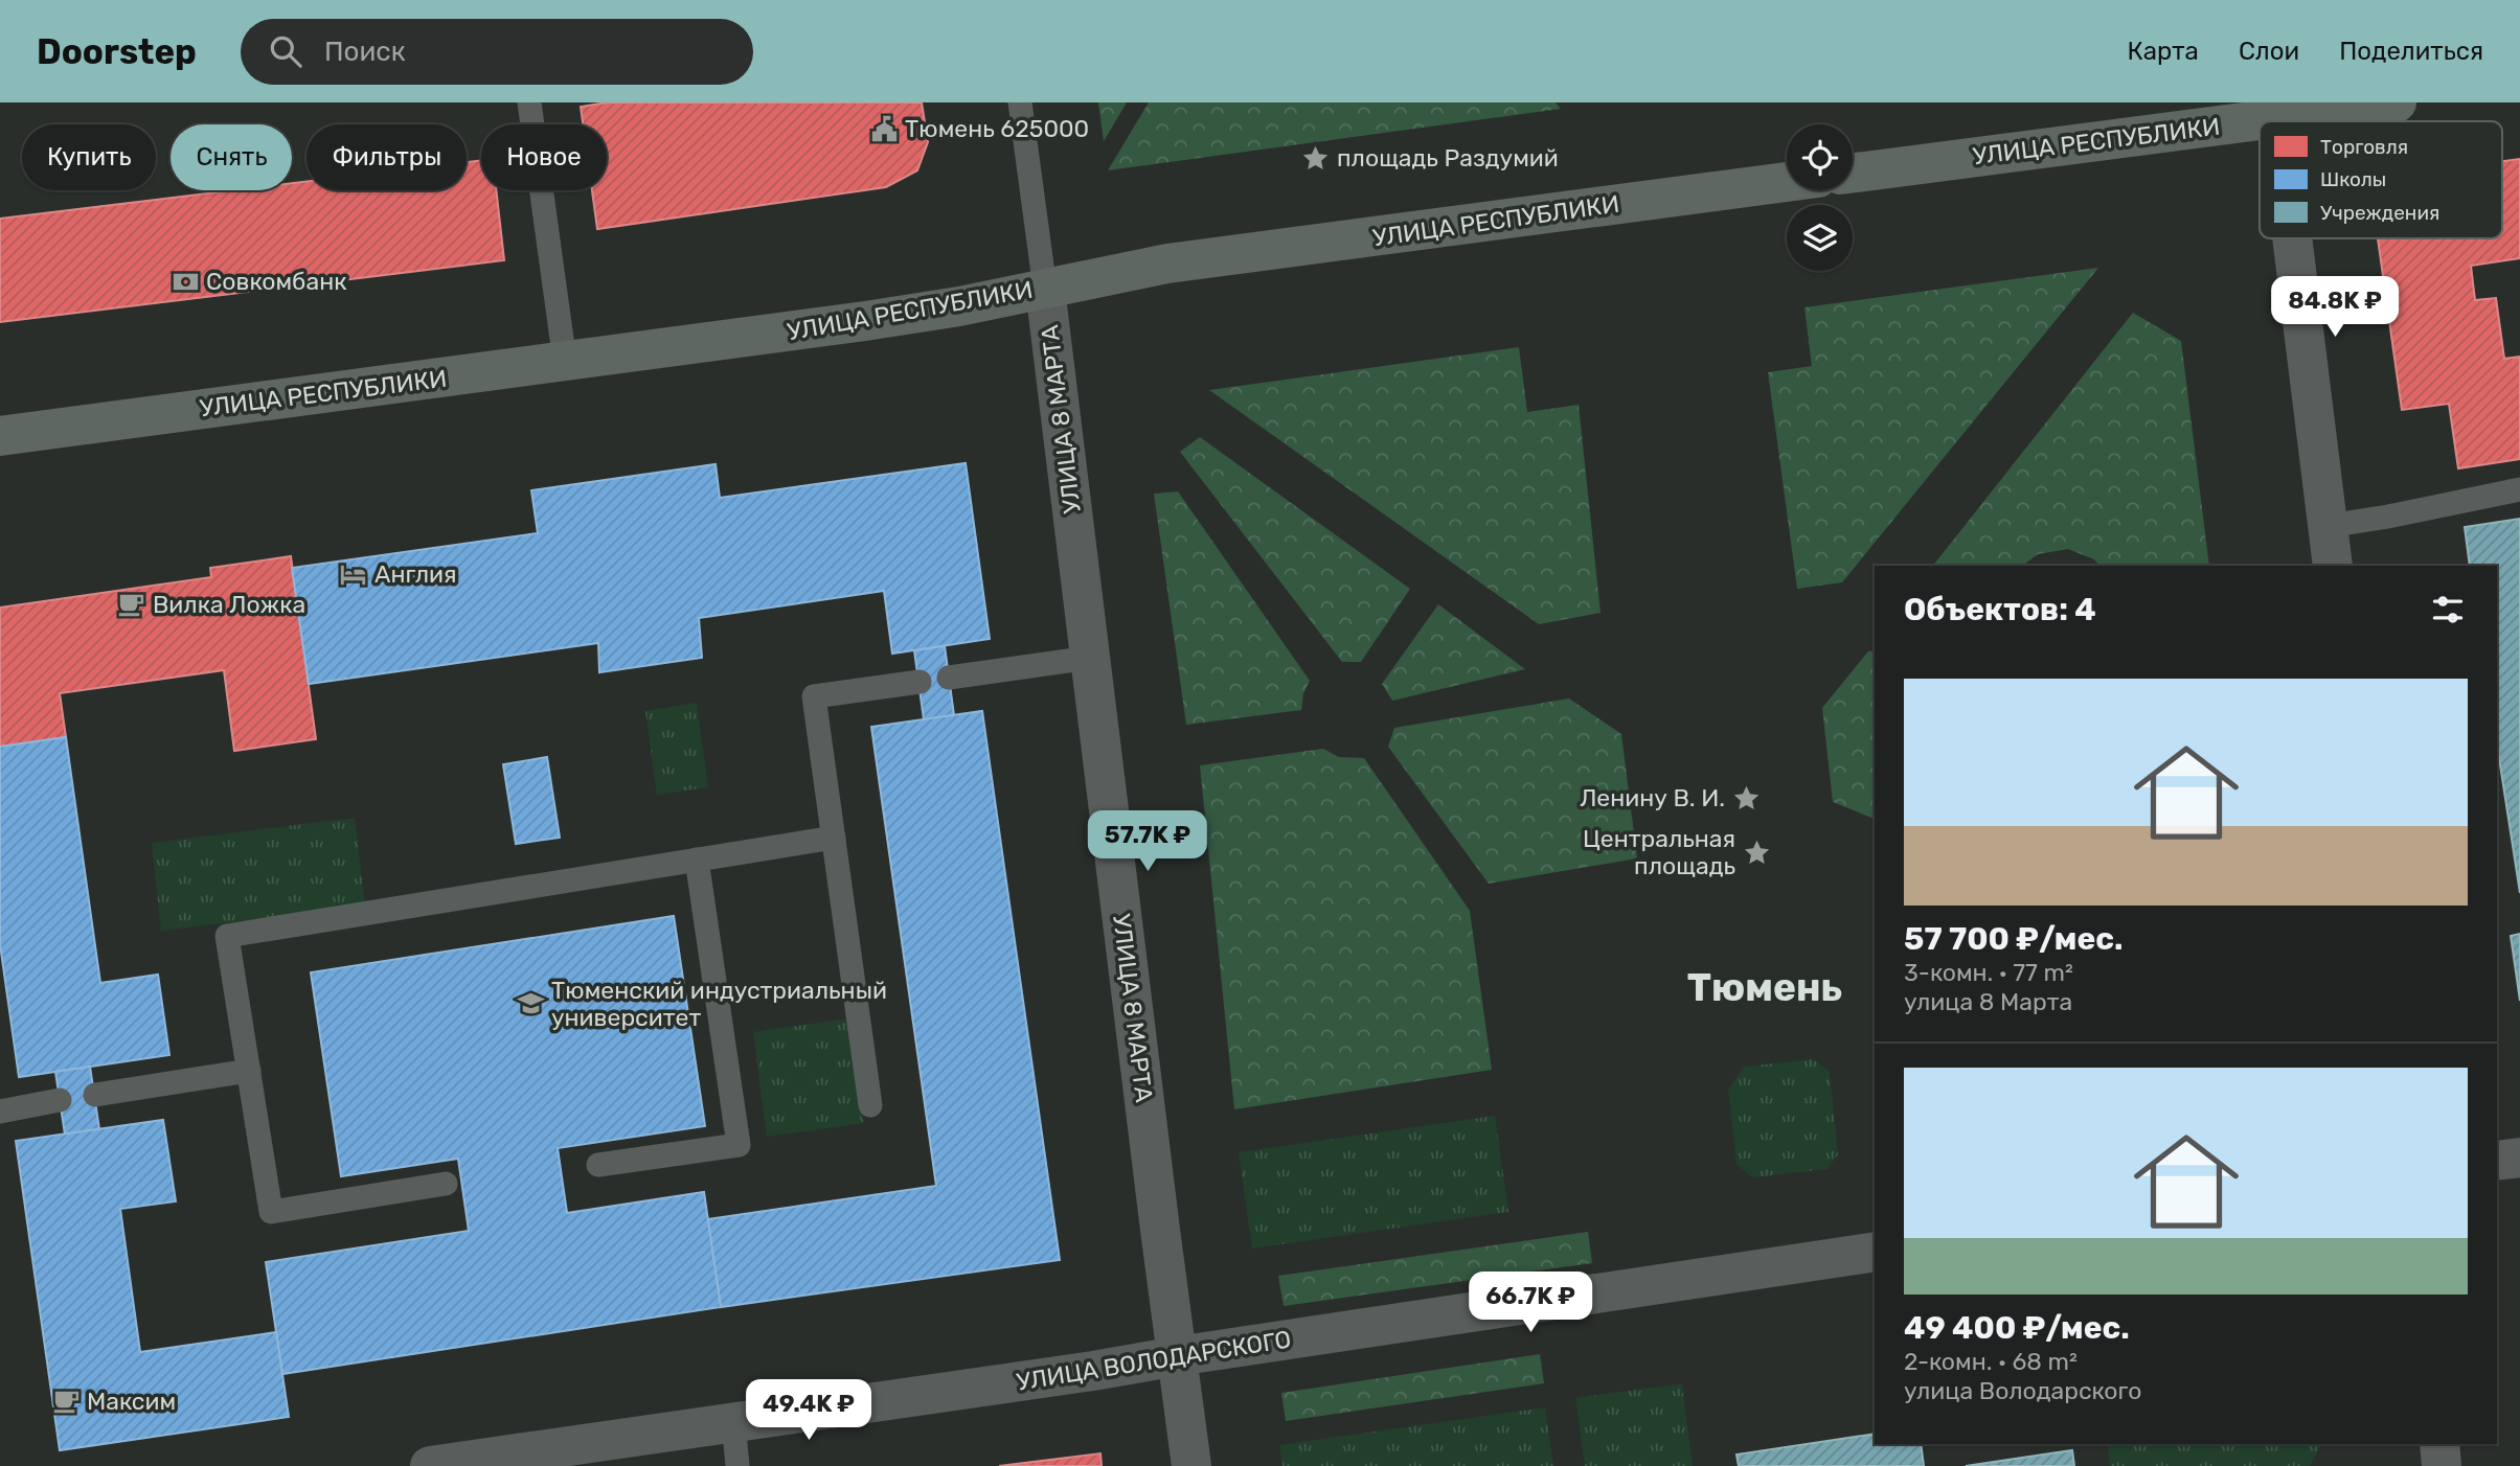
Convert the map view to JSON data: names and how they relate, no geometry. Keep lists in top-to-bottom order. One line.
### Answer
{"streets":{"main road":["УЛИЦА РЕСПУБЛИКИ"],"street":["УЛИЦА 8 МАРТА","УЛИЦА ВОЛОДАРСКОГО"]},"crossings":[["УЛИЦА РЕСПУБЛИКИ","УЛИЦА 8 МАРТА"],["УЛИЦА 8 МАРТА","УЛИЦА ВОЛОДАРСКОГО"]],"districts":["Тюмень"],"places":{"public building":["Тюмень 625000"],"place":["площадь Раздумий","Ленину В. И.","Центральная площадь"],"bank":["Совкомбанк"],"hotel":["Англия"],"cafe":["Вилка Ложка","Максим"],"school or university":["Тюменский индустриальный университет"]},"legend":["Торговля","Школы","Учреждения"],"page":{"header":"Doorstep","search":"Поиск","nav":["Карта","Слои","Поделиться"],"chip":["Купить","Снять","Фильтры","Новое"],"price":["84.8K ₽","57.7K ₽","66.7K ₽","49.4K ₽"],"heading":"Объектов: 4","list":[{"name":"57 700 ₽/мес.","note":"3-комн. · 77 m² · улица 8 Марта"},{"name":"49 400 ₽/мес.","note":"2-комн. · 68 m² · улица Володарского"}]}}
